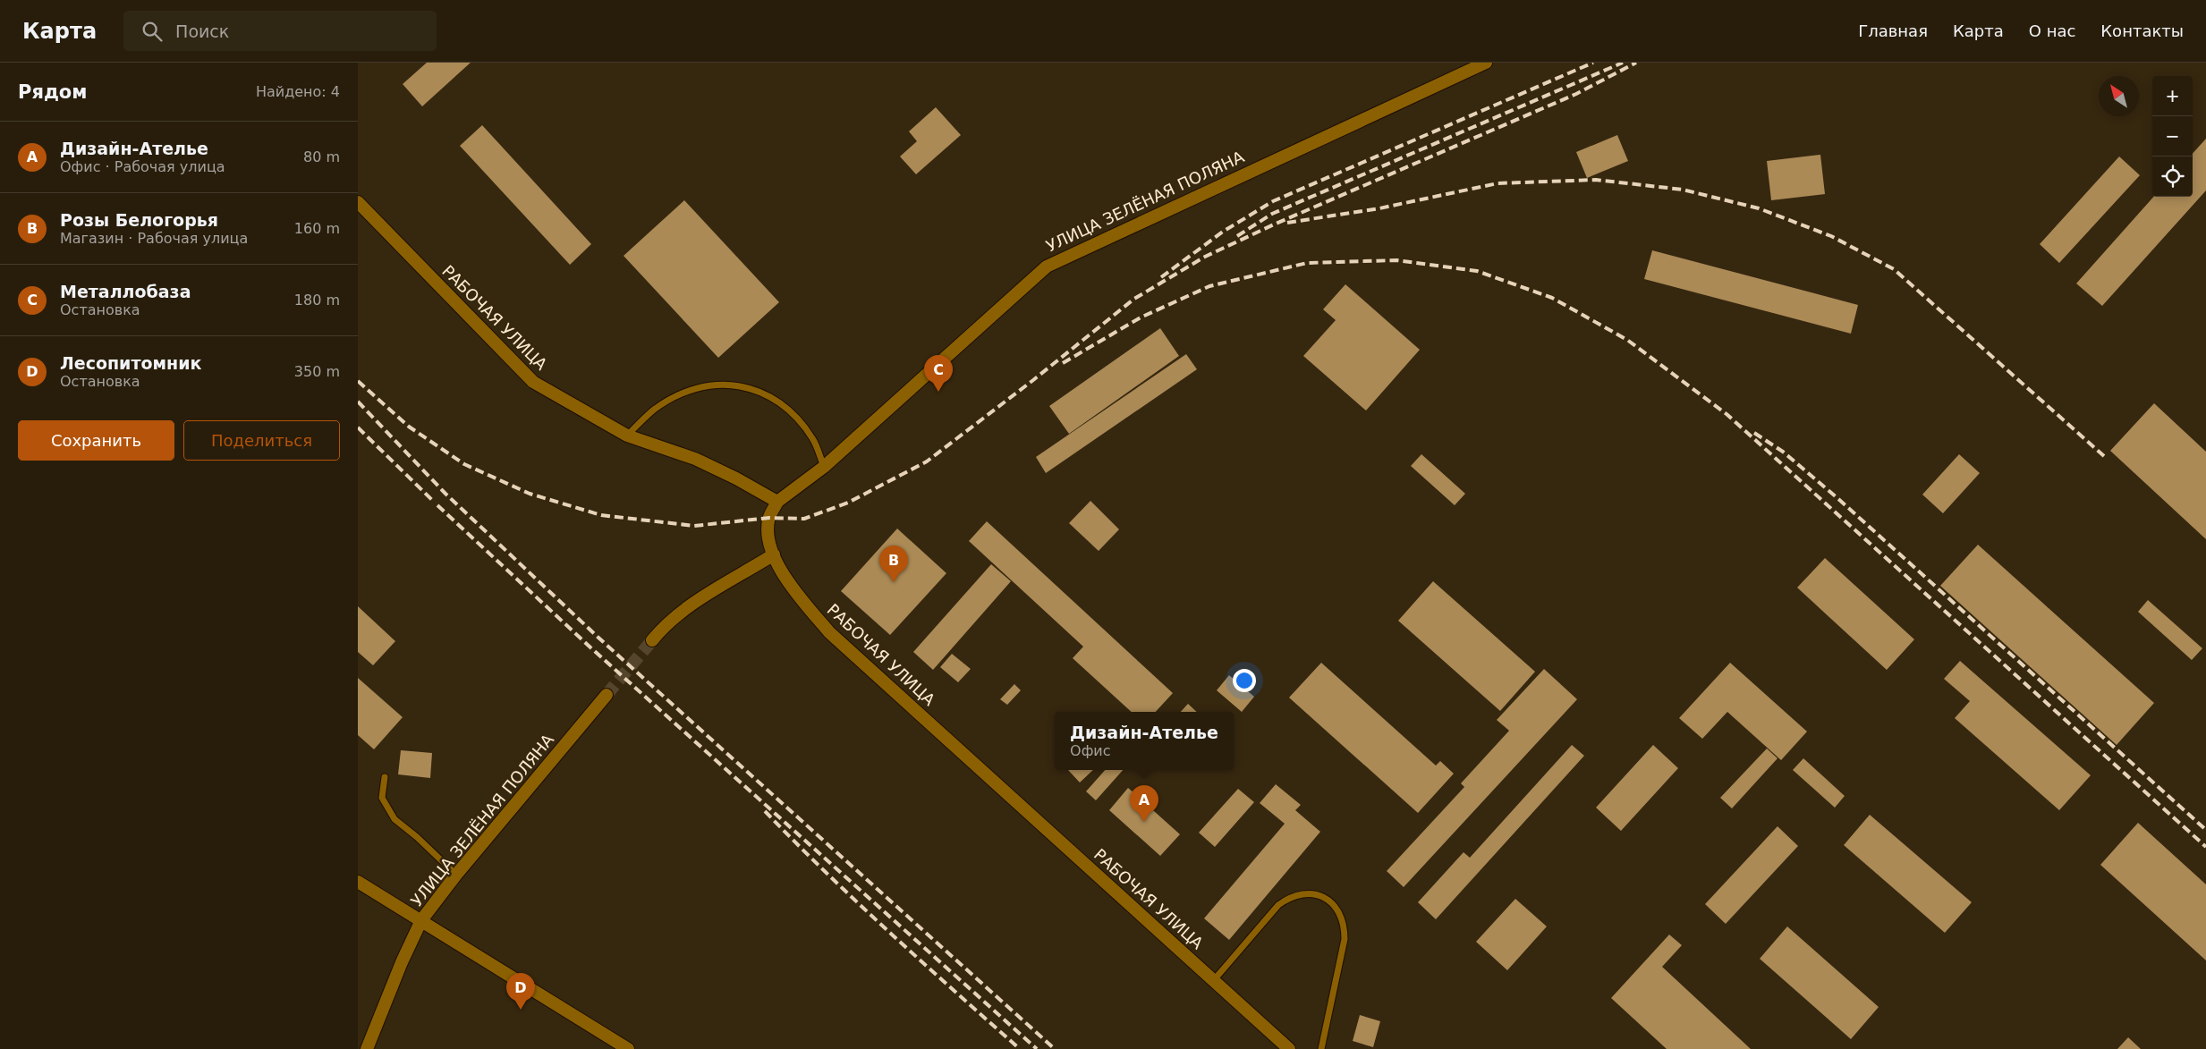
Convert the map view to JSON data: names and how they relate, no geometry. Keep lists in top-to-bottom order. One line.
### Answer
{"streets":{"street":["УЛИЦА ЗЕЛЁНАЯ ПОЛЯНА","РАБОЧАЯ УЛИЦА"]},"crossings":[["УЛИЦА ЗЕЛЁНАЯ ПОЛЯНА","РАБОЧАЯ УЛИЦА"]],"north":"top left","page":{"header":"Карта","search":"Поиск","nav":["Главная","Карта","О нас","Контакты"],"heading":["Рядом","Найдено: 4"],"map_buttons":["+","−"],"list":[{"mark":"A","name":"Дизайн-Ателье","note":"Офис · Рабочая улица","value":"80 m"},{"mark":"B","name":"Розы Белогорья","note":"Магазин · Рабочая улица","value":"160 m"},{"mark":"C","name":"Металлобаза","note":"Остановка","value":"180 m"},{"mark":"D","name":"Лесопитомник","note":"Остановка","value":"350 m"}],"pins":["C","B","A","D"],"buttons":["Сохранить","Поделиться"],"popup":["Дизайн-Ателье","Офис"]}}
